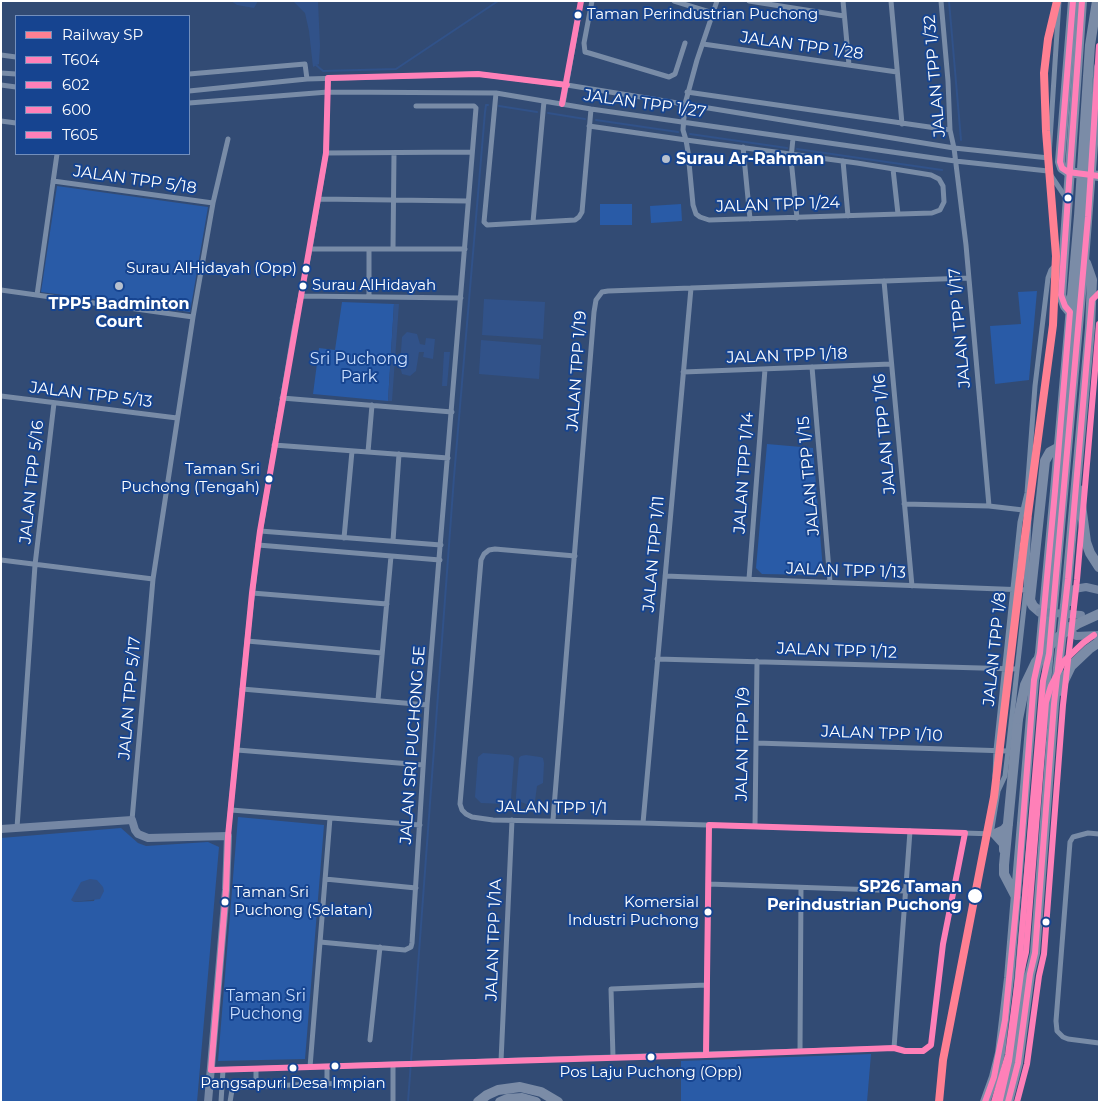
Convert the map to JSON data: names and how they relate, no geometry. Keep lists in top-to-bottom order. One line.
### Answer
{"streets":{"street":["JALAN TPP 1/28","JALAN TPP 1/32","JALAN TPP 1/27","JALAN TPP 5/18","JALAN TPP 1/24","JALAN TPP 1/17","JALAN TPP 1/18","JALAN TPP 1/19","JALAN TPP 5/13","JALAN TPP 1/16","JALAN TPP 1/14","JALAN TPP 1/15","JALAN TPP 5/16","JALAN TPP 1/11","JALAN TPP 1/13","JALAN TPP 1/8","JALAN TPP 1/12","JALAN TPP 5/17","JALAN TPP 1/10","JALAN TPP 1/9","JALAN SRI PUCHONG 5E","JALAN TPP 1/1","JALAN TPP 1/1A"]},"crossings":[["JALAN TPP 1/32","JALAN TPP 1/27"],["JALAN TPP 1/32","JALAN TPP 1/17"],["JALAN TPP 1/27","JALAN TPP 1/17"],["JALAN TPP 5/18","JALAN TPP 5/17"],["JALAN TPP 1/17","JALAN TPP 1/19"],["JALAN TPP 1/18","JALAN TPP 1/16"],["JALAN TPP 1/18","JALAN TPP 1/14"],["JALAN TPP 1/18","JALAN TPP 1/15"],["JALAN TPP 1/18","JALAN TPP 1/11"],["JALAN TPP 1/19","JALAN TPP 1/16"],["JALAN TPP 1/19","JALAN TPP 1/11"],["JALAN TPP 1/19","JALAN TPP 1/1"],["JALAN TPP 5/13","JALAN TPP 5/16"],["JALAN TPP 5/13","JALAN TPP 5/17"],["JALAN TPP 1/16","JALAN TPP 1/13"],["JALAN TPP 1/14","JALAN TPP 1/13"],["JALAN TPP 1/15","JALAN TPP 1/13"],["JALAN TPP 1/11","JALAN TPP 1/13"],["JALAN TPP 1/11","JALAN TPP 1/12"],["JALAN TPP 1/11","JALAN TPP 1/1"],["JALAN TPP 1/13","JALAN TPP 1/8"],["JALAN TPP 1/8","JALAN TPP 1/12"],["JALAN TPP 1/8","JALAN TPP 1/10"],["JALAN TPP 1/8","JALAN TPP 1/1"],["JALAN TPP 1/12","JALAN TPP 1/9"],["JALAN TPP 1/10","JALAN TPP 1/9"],["JALAN TPP 1/9","JALAN TPP 1/1"],["JALAN TPP 1/1","JALAN TPP 1/1A"]],"parks":["Sri Puchong Park","Taman Sri Puchong"],"places":["Taman Perindustrian Puchong","Surau Ar-Rahman","Surau AlHidayah (Opp)","TPP5 Badminton Court","Surau AlHidayah","Taman Sri Puchong (Tengah)","SP26 Taman Perindustrian Puchong","Taman Sri Puchong (Selatan)","Komersial Industri Puchong","Pos Laju Puchong (Opp)","Pangsapuri Desa Impian"],"lines":["rail line SP","transit line T604","transit line 602","transit line 600","transit line T605"],"legend":["Railway SP","T604","602","600","T605"]}
